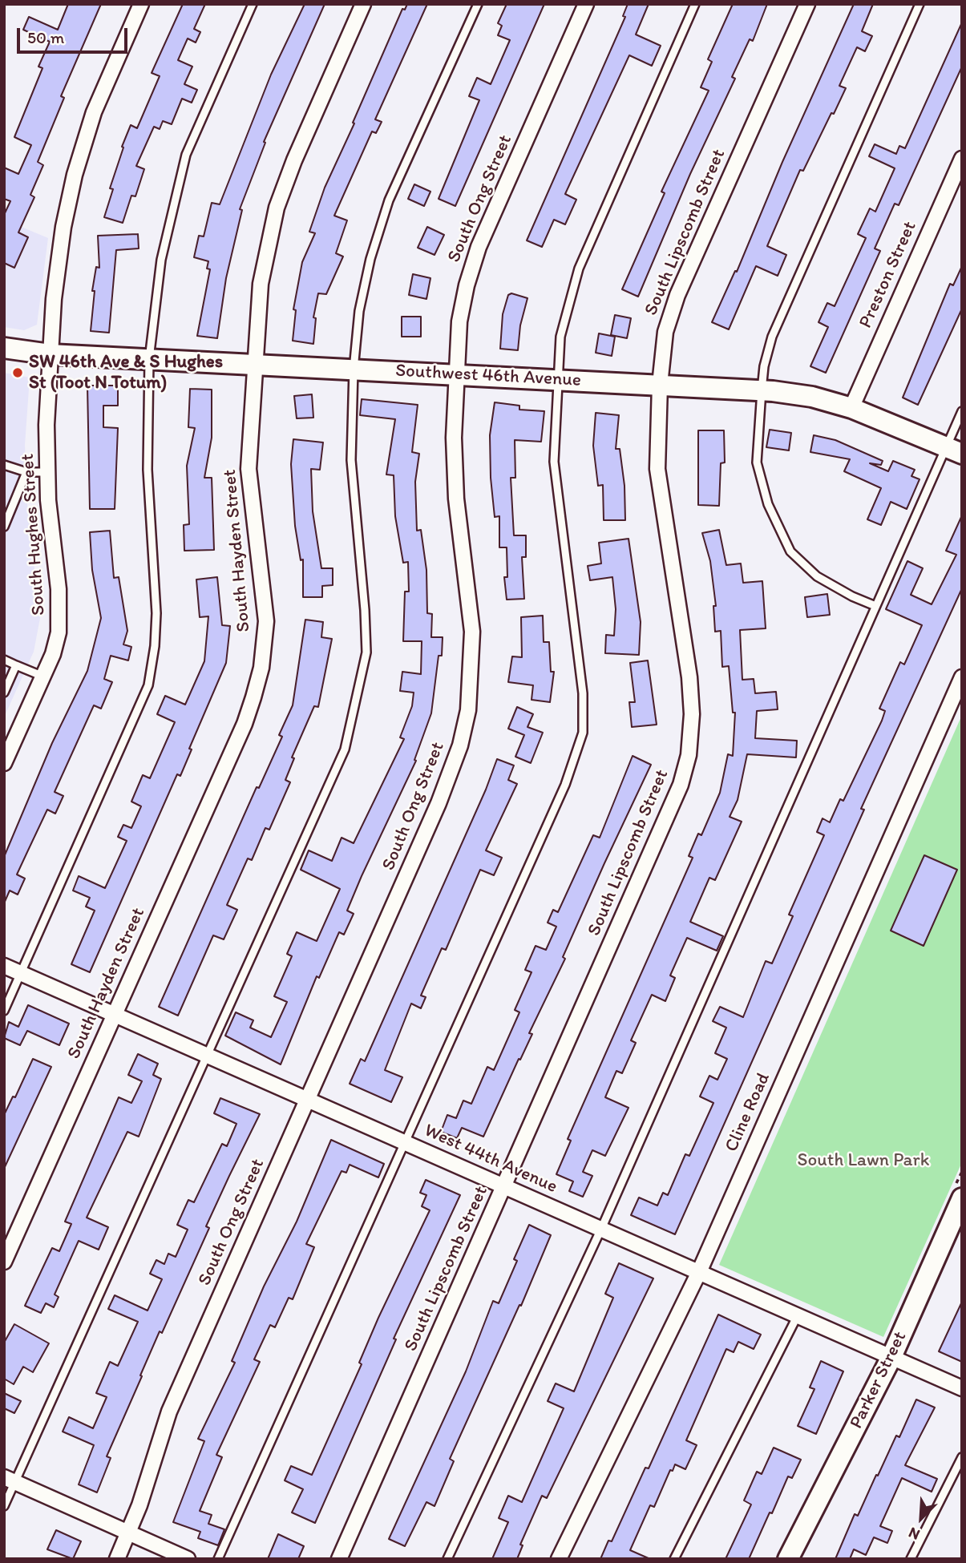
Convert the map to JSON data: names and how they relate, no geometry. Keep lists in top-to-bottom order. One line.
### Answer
{"streets":{"main road":["Southwest 46th Avenue","Parker Street"],"street":["South Ong Street","South Lipscomb Street","Preston Street","South Hughes Street","South Hayden Street","Cline Road","West 44th Avenue"]},"crossings":[["South Ong Street","Southwest 46th Avenue"],["South Ong Street","West 44th Avenue"],["South Lipscomb Street","Southwest 46th Avenue"],["South Lipscomb Street","West 44th Avenue"],["Preston Street","Southwest 46th Avenue"],["Southwest 46th Avenue","South Hughes Street"],["Southwest 46th Avenue","South Hayden Street"],["South Hayden Street","West 44th Avenue"],["Cline Road","West 44th Avenue"],["West 44th Avenue","Parker Street"]],"parks":["South Lawn Park"],"places":["SW 46th Ave & S Hughes St (Toot N Totum)"],"scale_bar":"50 m","north":"bottom left"}
